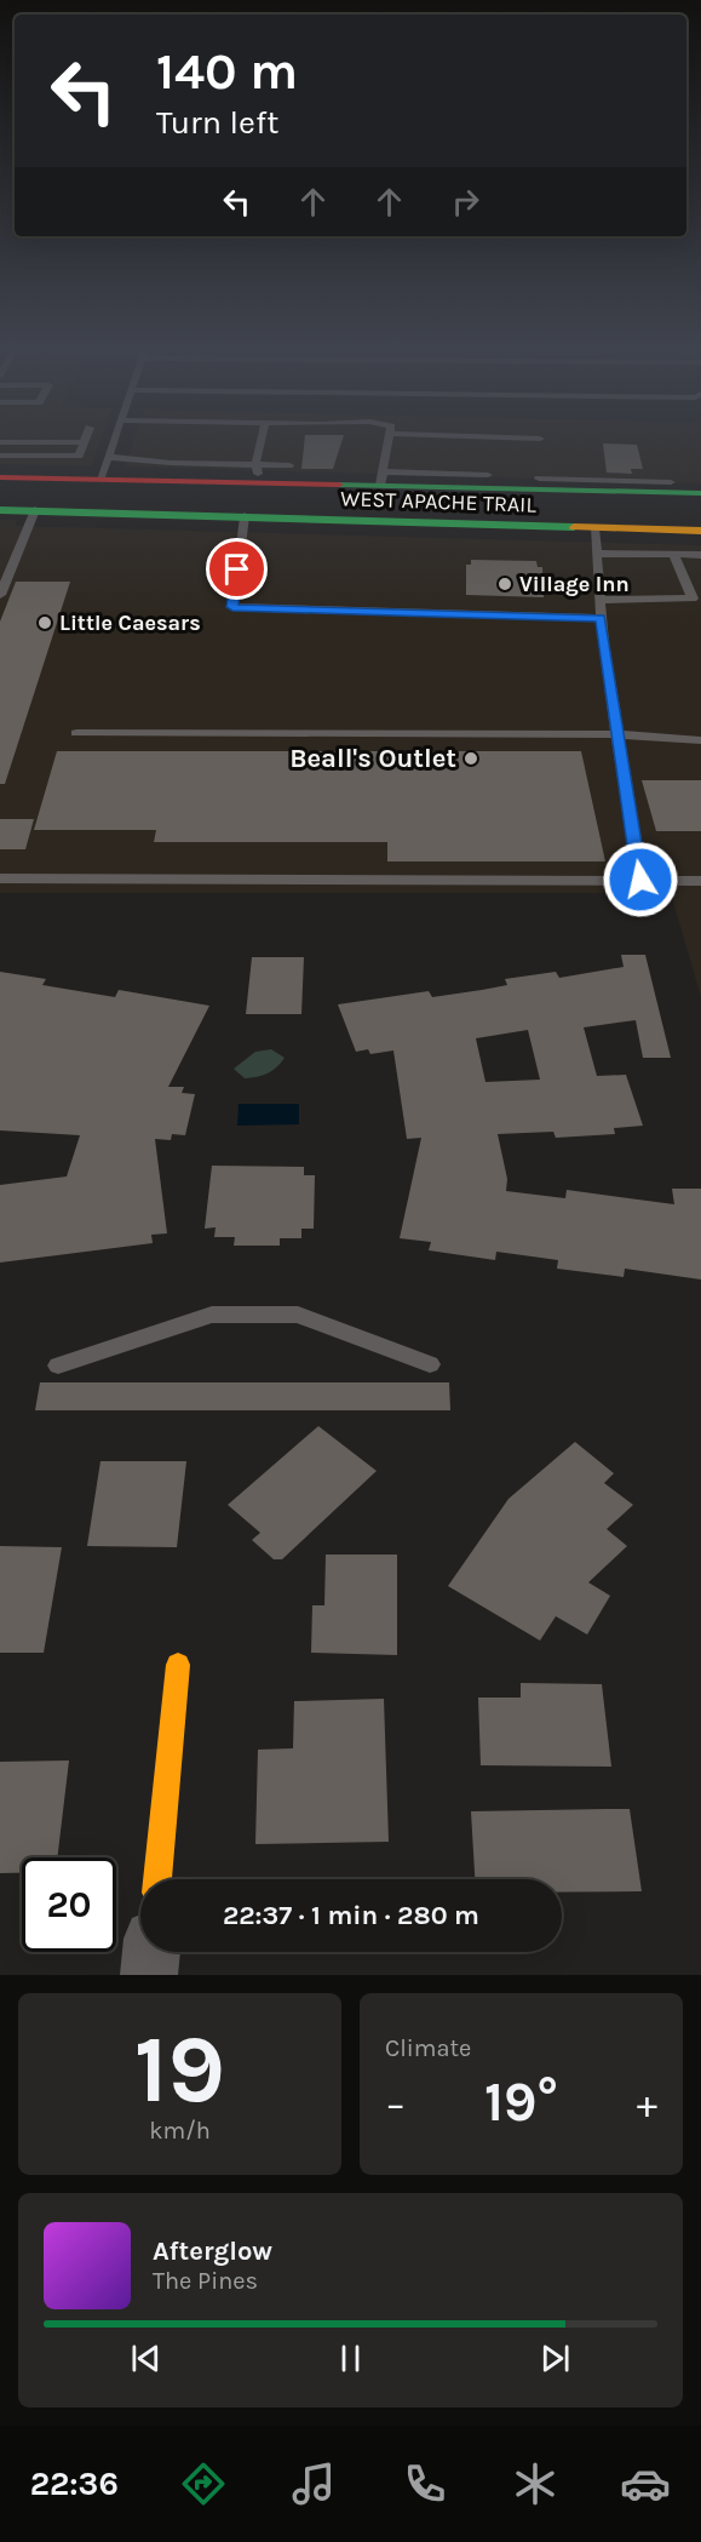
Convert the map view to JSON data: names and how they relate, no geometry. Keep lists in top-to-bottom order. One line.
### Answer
{"streets":{"main road":["WEST APACHE TRAIL"]},"places":["Village Inn","Little Caesars","Beall's Outlet"],"page":{"turn":["140 m","Turn left"],"limit":"20","trip":"22:37 · 1 min · 280 m","tile":[["19","km/h"],"Climate"],"heat":["−","19°","+"],"song":["Afterglow","The Pines"],"tabs":"22:36"}}
